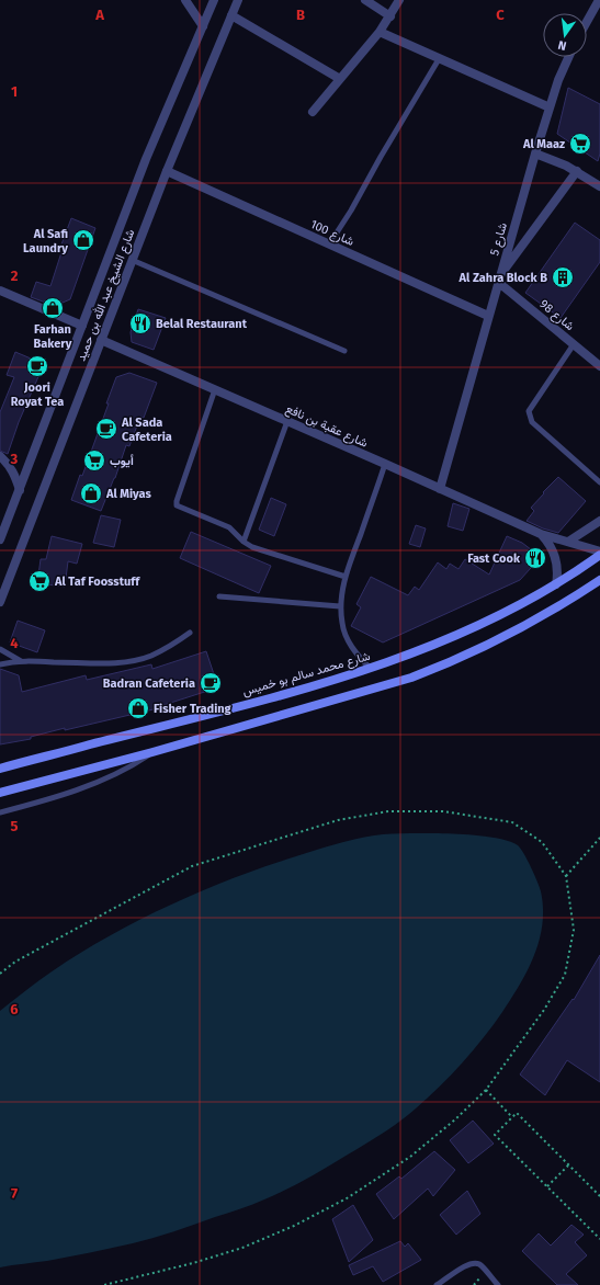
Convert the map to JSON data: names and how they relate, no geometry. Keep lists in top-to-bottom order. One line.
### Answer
{"streets":{"main road":["شارع محمد سالم بو خميس"],"street":["شارع 100","شارع 5","شارع الشيخ عبد الله بن حميد","شارع 98","شارع عقبة بن نافع"]},"crossings":[["شارع 100","شارع 5"],["شارع 100","شارع الشيخ عبد الله بن حميد"],["شارع 5","شارع 98"],["شارع 5","شارع عقبة بن نافع"],["شارع الشيخ عبد الله بن حميد","شارع عقبة بن نافع"]],"places":{"supermarket":["Al Maaz","أيوب","Al Taf Foosstuff"],"shop":["Al Safi Laundry","Farhan Bakery","Al Miyas","Fisher Trading"],"building":["Al Zahra Block B"],"restaurant":["Belal Restaurant","Fast Cook"],"cafe":["Joori Royat Tea","Al Sada Cafeteria","Badran Cafeteria"]},"north":"bottom","grid":{"columns":["A","B","C"],"rows":["1","2","3","4","5","6","7"]}}
